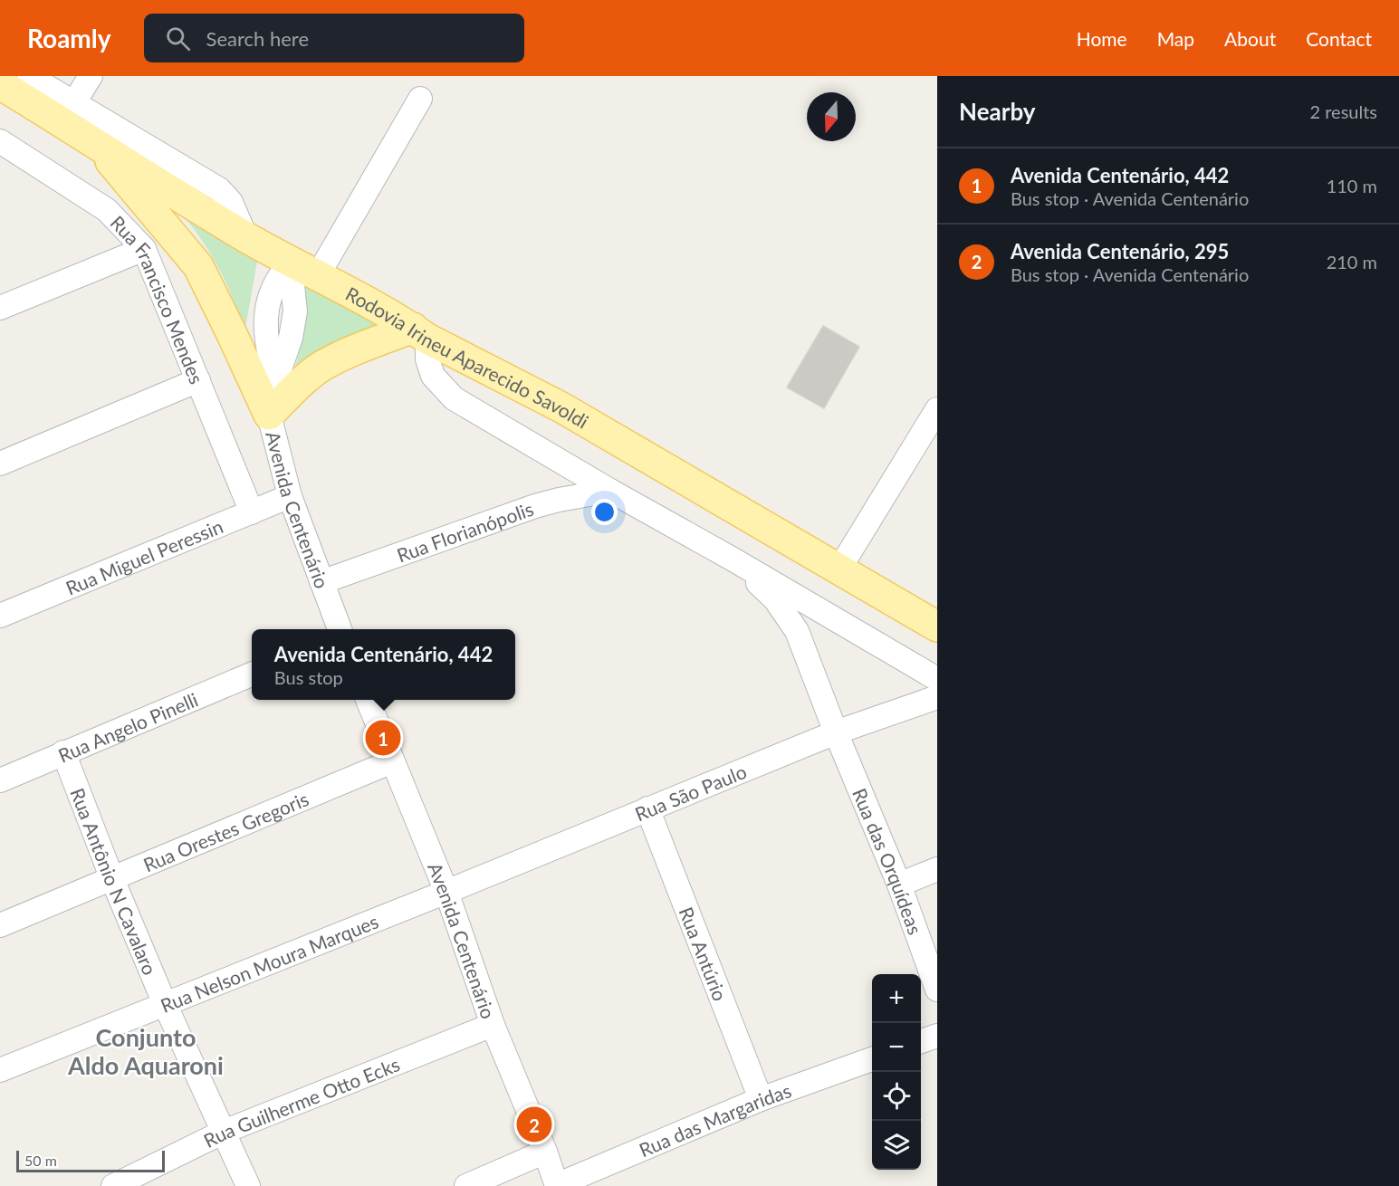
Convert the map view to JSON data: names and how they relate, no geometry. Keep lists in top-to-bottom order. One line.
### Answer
{"streets":{"main road":["Rodovia Irineu Aparecido Savoldi"],"street":["Rua Francisco Mendes","Avenida Centenário","Rua Florianópolis","Rua Miguel Peressin","Rua Angelo Pinelli","Rua São Paulo","Rua Orestes Gregoris","Rua das Orquídeas","Rua Antônio N Cavalaro","Rua Antúrio","Rua Nelson Moura Marques","Rua Guilherme Otto Ecks","Rua das Margaridas"]},"crossings":[["Rua Francisco Mendes","Rua Miguel Peressin"],["Rodovia Irineu Aparecido Savoldi","Avenida Centenário"],["Avenida Centenário","Rua Florianópolis"],["Avenida Centenário","Rua Miguel Peressin"],["Avenida Centenário","Rua São Paulo"],["Avenida Centenário","Rua Orestes Gregoris"],["Avenida Centenário","Rua Nelson Moura Marques"],["Avenida Centenário","Rua Guilherme Otto Ecks"],["Avenida Centenário","Rua das Margaridas"],["Rua Angelo Pinelli","Rua Antônio N Cavalaro"],["Rua São Paulo","Rua das Orquídeas"],["Rua São Paulo","Rua Antúrio"],["Rua São Paulo","Rua Nelson Moura Marques"],["Rua Orestes Gregoris","Rua Antônio N Cavalaro"],["Rua Antônio N Cavalaro","Rua Nelson Moura Marques"],["Rua Antônio N Cavalaro","Rua Guilherme Otto Ecks"],["Rua Antúrio","Rua das Margaridas"]],"districts":["Conjunto Aldo Aquaroni"],"scale_bar":"50 m","north":"bottom","page":{"header":"Roamly","search":"Search here","nav":["Home","Map","About","Contact"],"heading":["Nearby","2 results"],"list":[{"mark":"1","name":"Avenida Centenário, 442","note":"Bus stop · Avenida Centenário","value":"110 m"},{"mark":"2","name":"Avenida Centenário, 295","note":"Bus stop · Avenida Centenário","value":"210 m"}],"popup":["Avenida Centenário, 442","Bus stop"],"pins":["1","2"],"map_buttons":["+","−"],"scale":"50 m"}}
